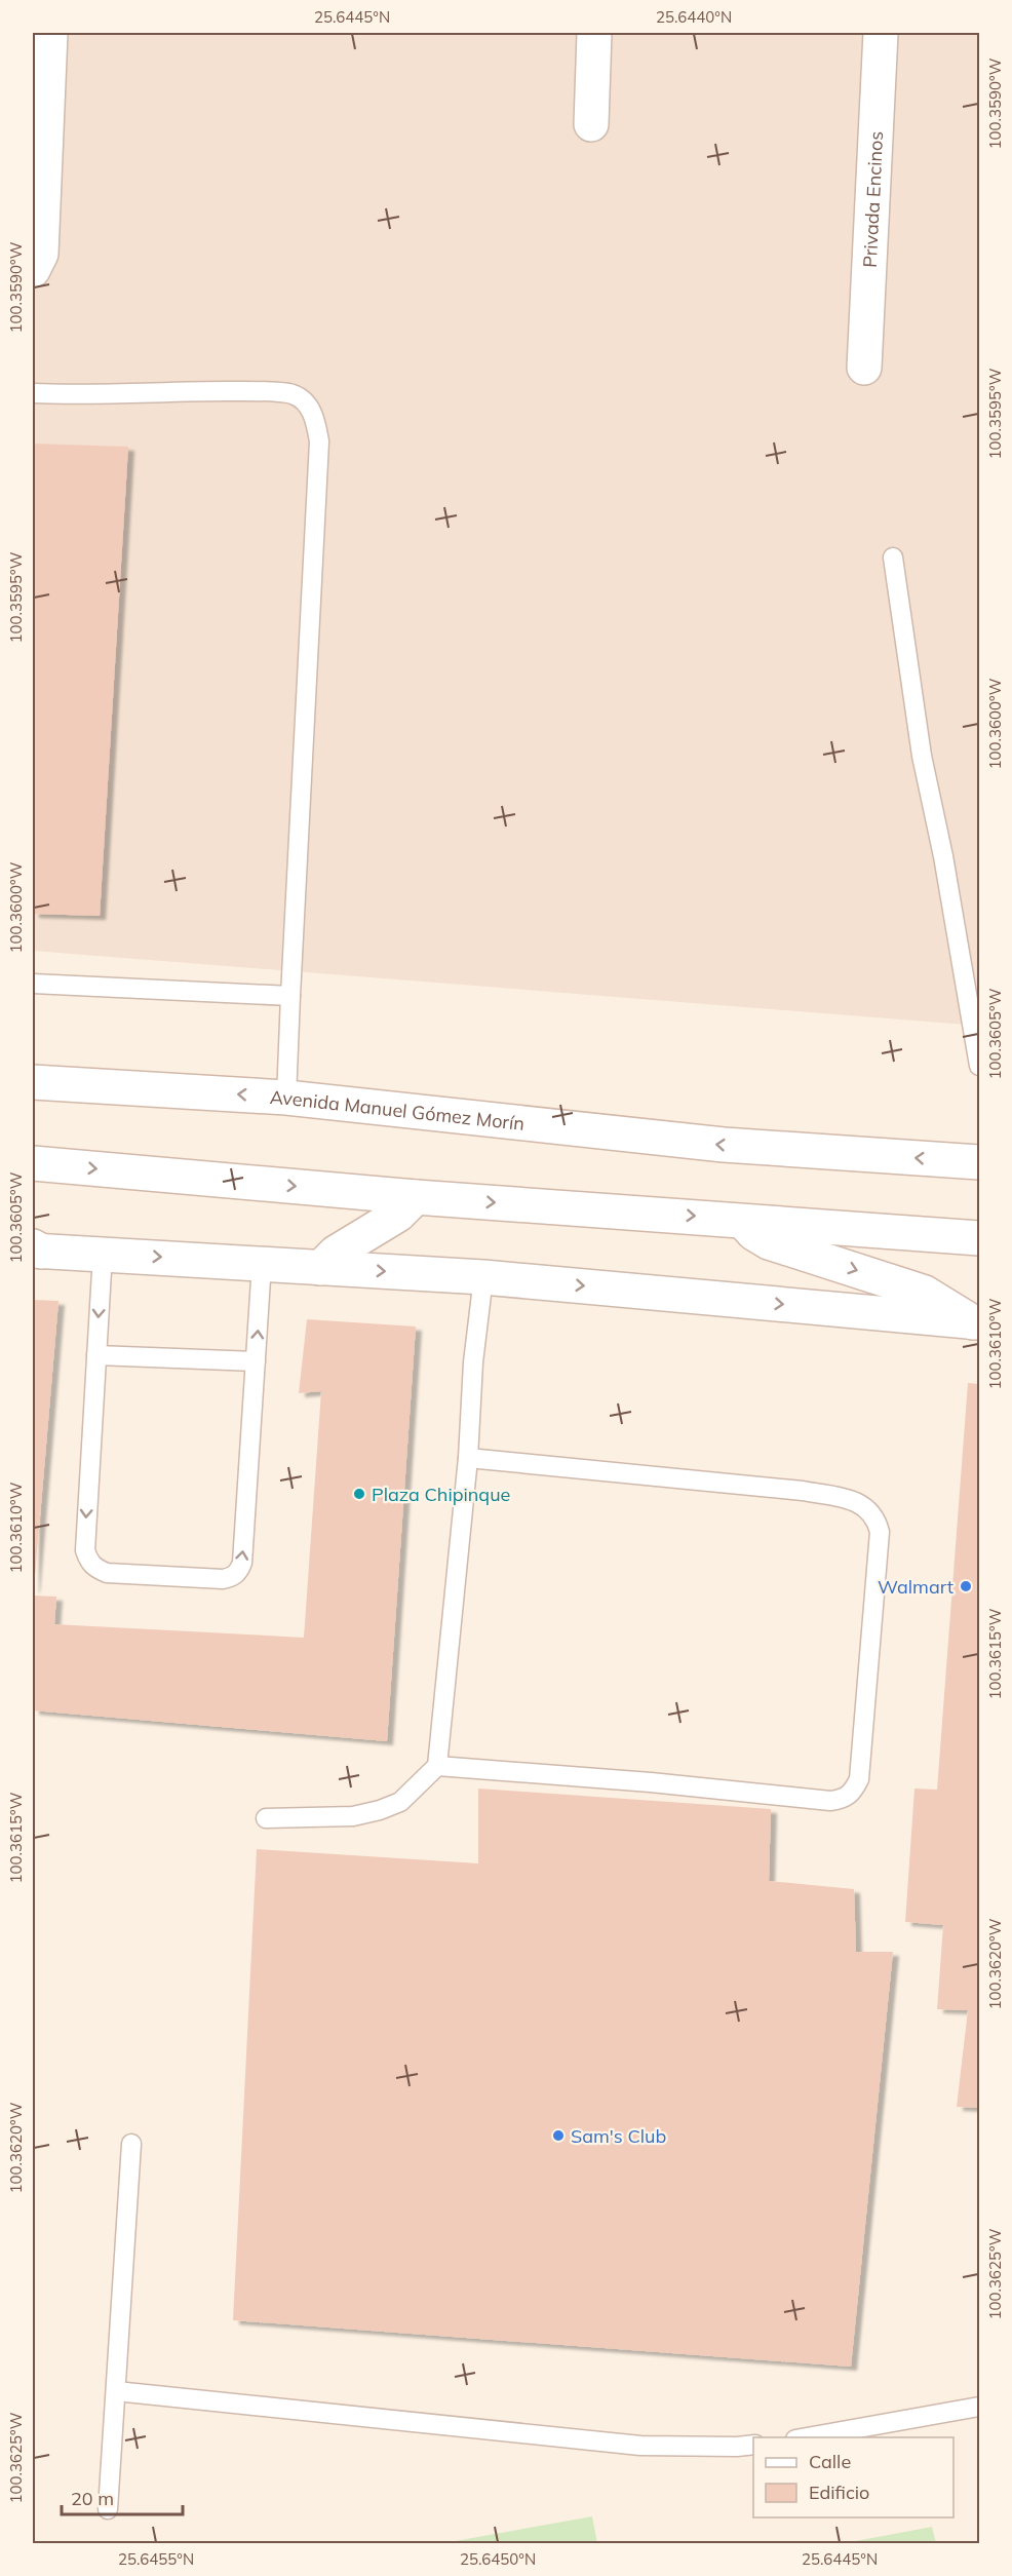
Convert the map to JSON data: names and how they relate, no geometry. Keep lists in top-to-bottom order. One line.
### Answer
{"streets":{"main road":["Privada Encinos","Avenida Manuel Gómez Morín"]},"places":["Plaza Chipinque","Walmart","Sam's Club"],"legend":["Calle","Edificio"],"scale_bar":"20 m","coordinates":["25.6445°N","25.6440°N","100.3590°W","100.3595°W","100.3600°W","100.3605°W","100.3610°W","100.3615°W","100.3620°W","100.3625°W","25.6455°N","25.6450°N"]}
